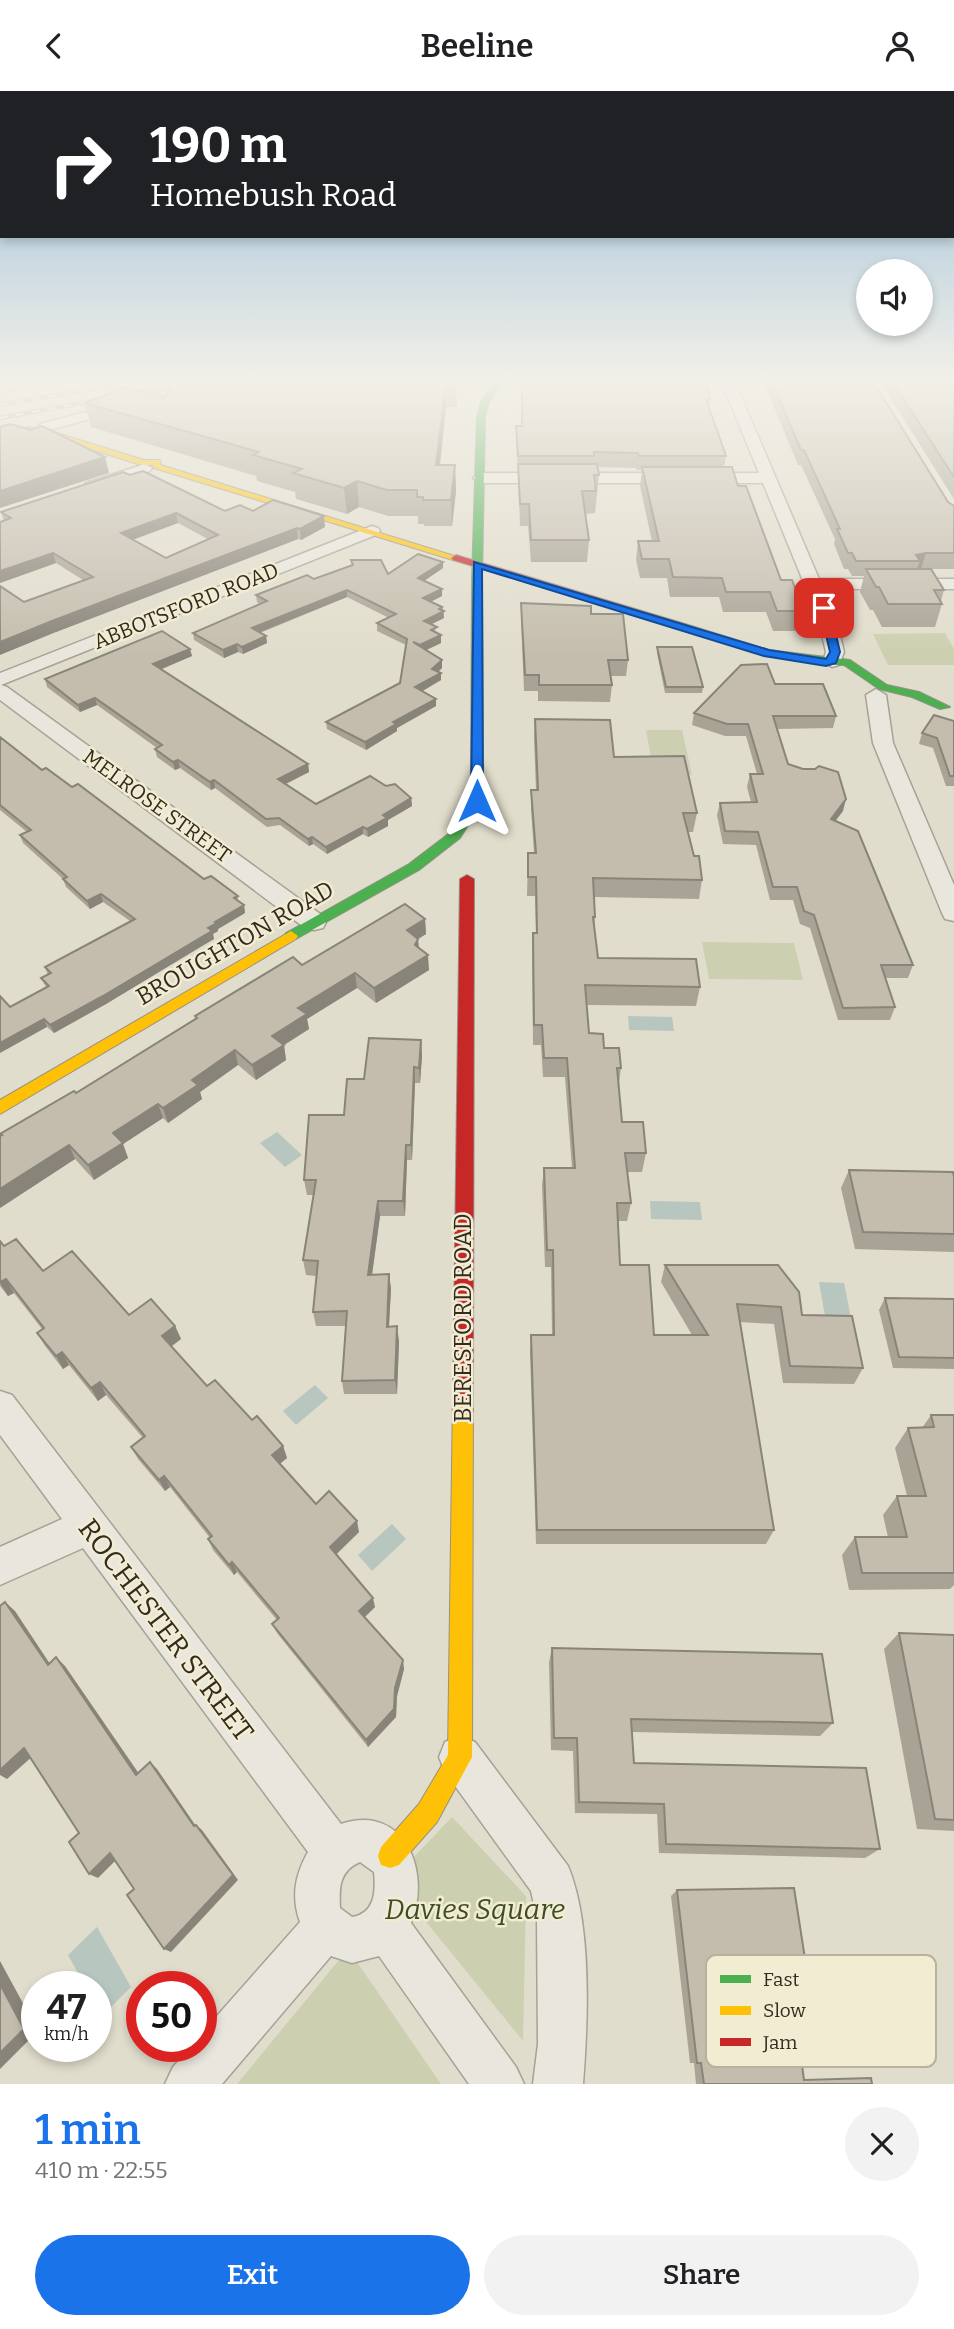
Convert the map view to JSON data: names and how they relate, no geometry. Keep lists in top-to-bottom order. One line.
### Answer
{"streets":{"main road":["BROUGHTON ROAD","BERESFORD ROAD"],"street":["ABBOTSFORD ROAD","MELROSE STREET","ROCHESTER STREET"]},"crossings":[["MELROSE STREET","BROUGHTON ROAD"],["BERESFORD ROAD","ROCHESTER STREET"]],"parks":["Davies Square"],"legend":["Fast","Slow","Jam"],"page":{"header":"Beeline","turn":["190 m","Homebush Road"],"speed":"47 km/h","limit":"50","heading":["1 min","410 m · 22:55"],"buttons":["Exit","Share"]}}
